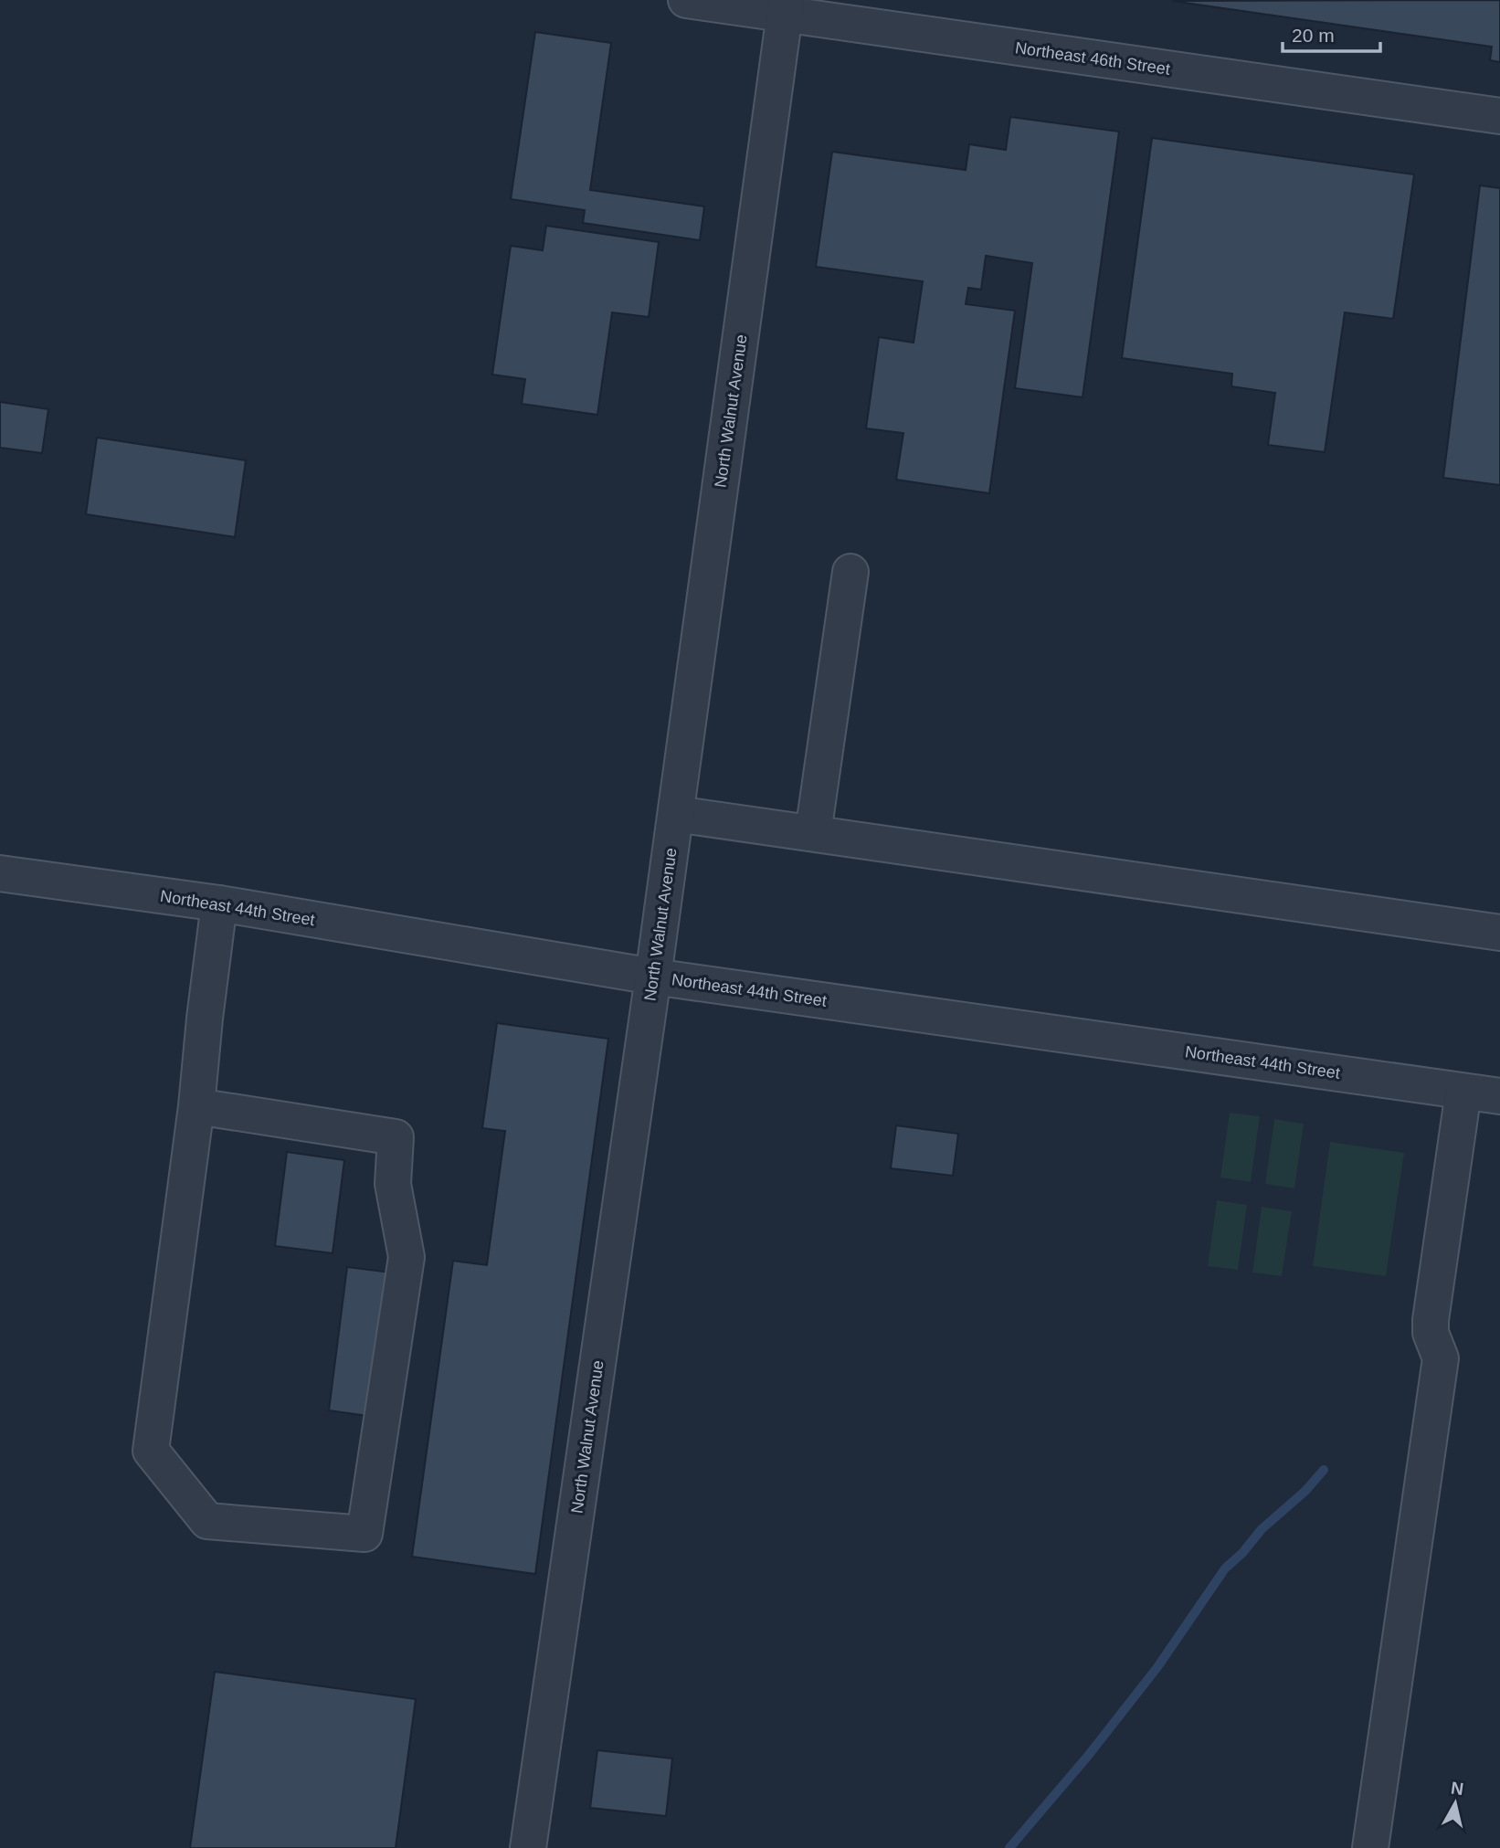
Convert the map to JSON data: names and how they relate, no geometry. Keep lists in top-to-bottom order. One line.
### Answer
{"streets":{"street":["Northeast 46th Street","North Walnut Avenue","Northeast 44th Street"]},"crossings":[["Northeast 46th Street","North Walnut Avenue"],["North Walnut Avenue","Northeast 44th Street"]],"scale_bar":"20 m","north":"top"}
